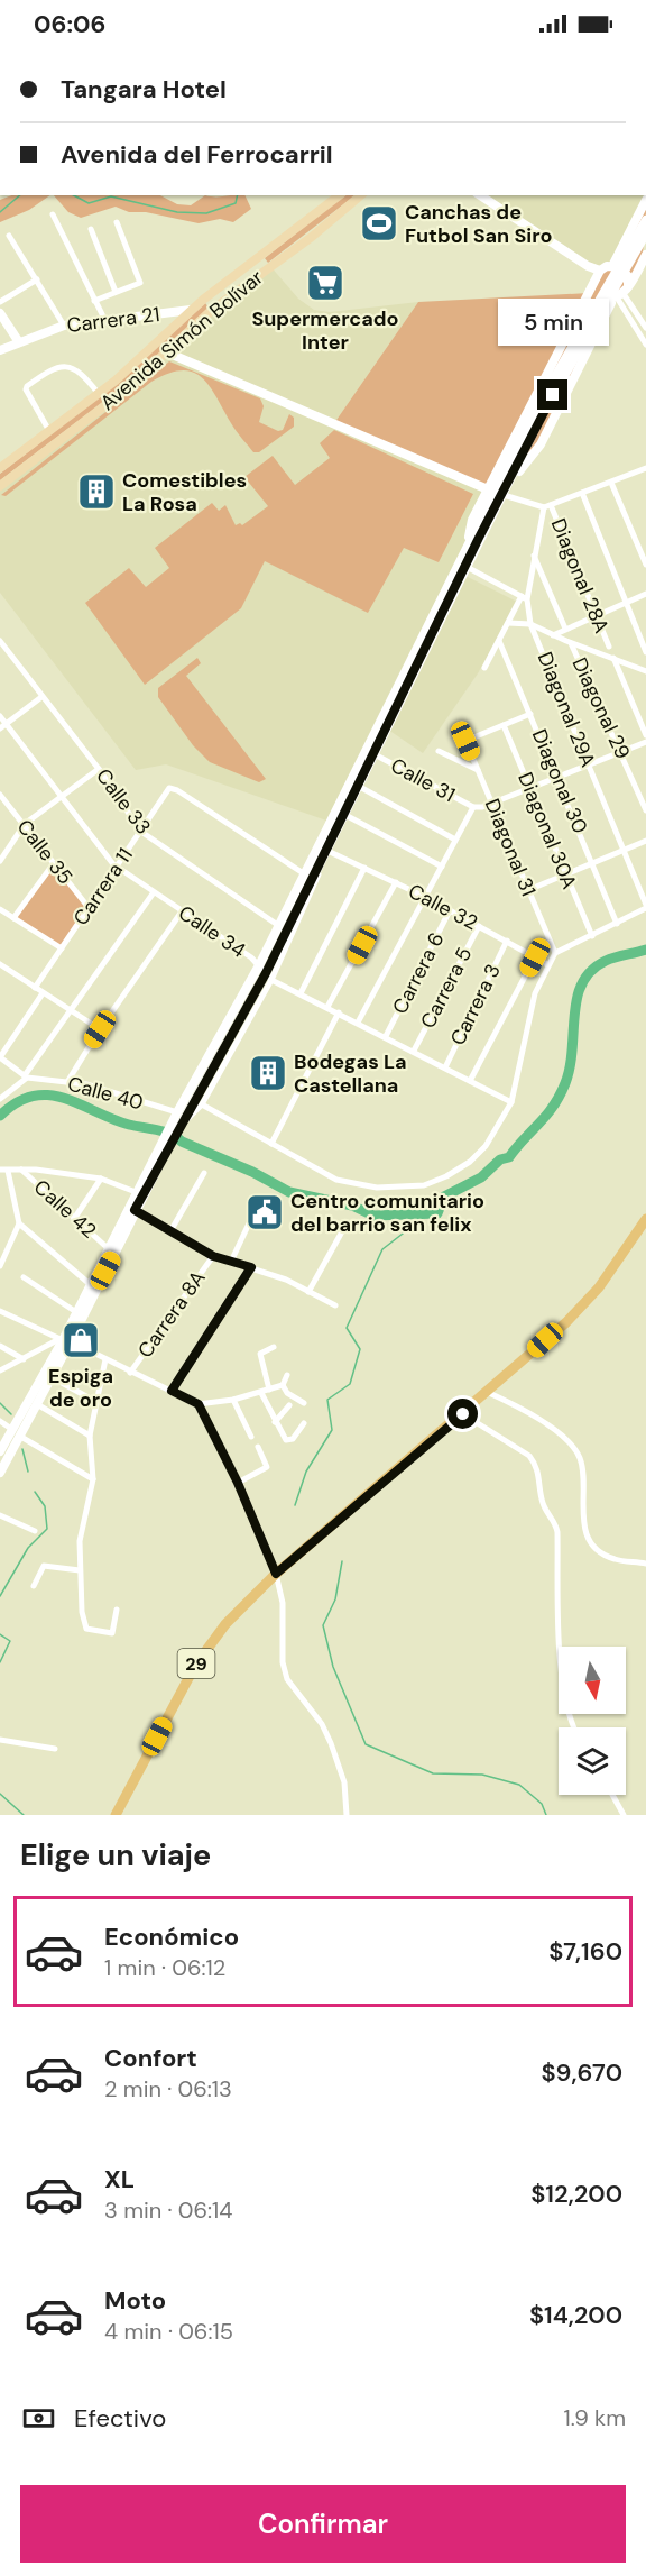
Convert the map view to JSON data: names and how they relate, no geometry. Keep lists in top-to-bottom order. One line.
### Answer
{"streets":{"highway":["29"],"main road":["Carrera 21","Avenida Simón Bolívar"],"street":["Diagonal 28A","Diagonal 29","Diagonal 29A","Calle 31","Diagonal 30","Calle 33","Diagonal 30A","Diagonal 31","Calle 35","Carrera 11","Calle 32","Calle 34","Carrera 6","Carrera 5","Carrera 3","Calle 40","Calle 42","Carrera 8A"]},"crossings":[["Carrera 21","Avenida Simón Bolívar"],["Diagonal 28A","Diagonal 29A"],["Calle 33","Carrera 11"],["Diagonal 30A","Diagonal 31"],["Calle 35","Carrera 11"],["Carrera 11","Calle 34"],["Calle 32","Carrera 6"],["Calle 32","Carrera 5"],["Calle 32","Carrera 3"],["Calle 34","Carrera 6"],["Calle 34","Carrera 5"],["Calle 34","Carrera 3"]],"places":{"sports":["Canchas de Futbol San Siro"],"supermarket":["Supermercado Inter"],"building":["Comestibles La Rosa","Bodegas La Castellana"],"public building":["Centro comunitario del barrio san felix"],"shop":["Espiga de oro"]},"north":"bottom","page":{"status":"06:06","banner":["Tangara Hotel","Avenida del Ferrocarril"],"bubble":"5 min","heading":"Elige un viaje","list":[{"name":"Económico","note":"1 min · 06:12","value":"$7,160"},{"name":"Confort","note":"2 min · 06:13","value":"$9,670"},{"name":"XL","note":"3 min · 06:14","value":"$12,200"},{"name":"Moto","note":"4 min · 06:15","value":"$14,200"}],"pay":["Efectivo","1.9 km"],"buttons":"Confirmar"}}
